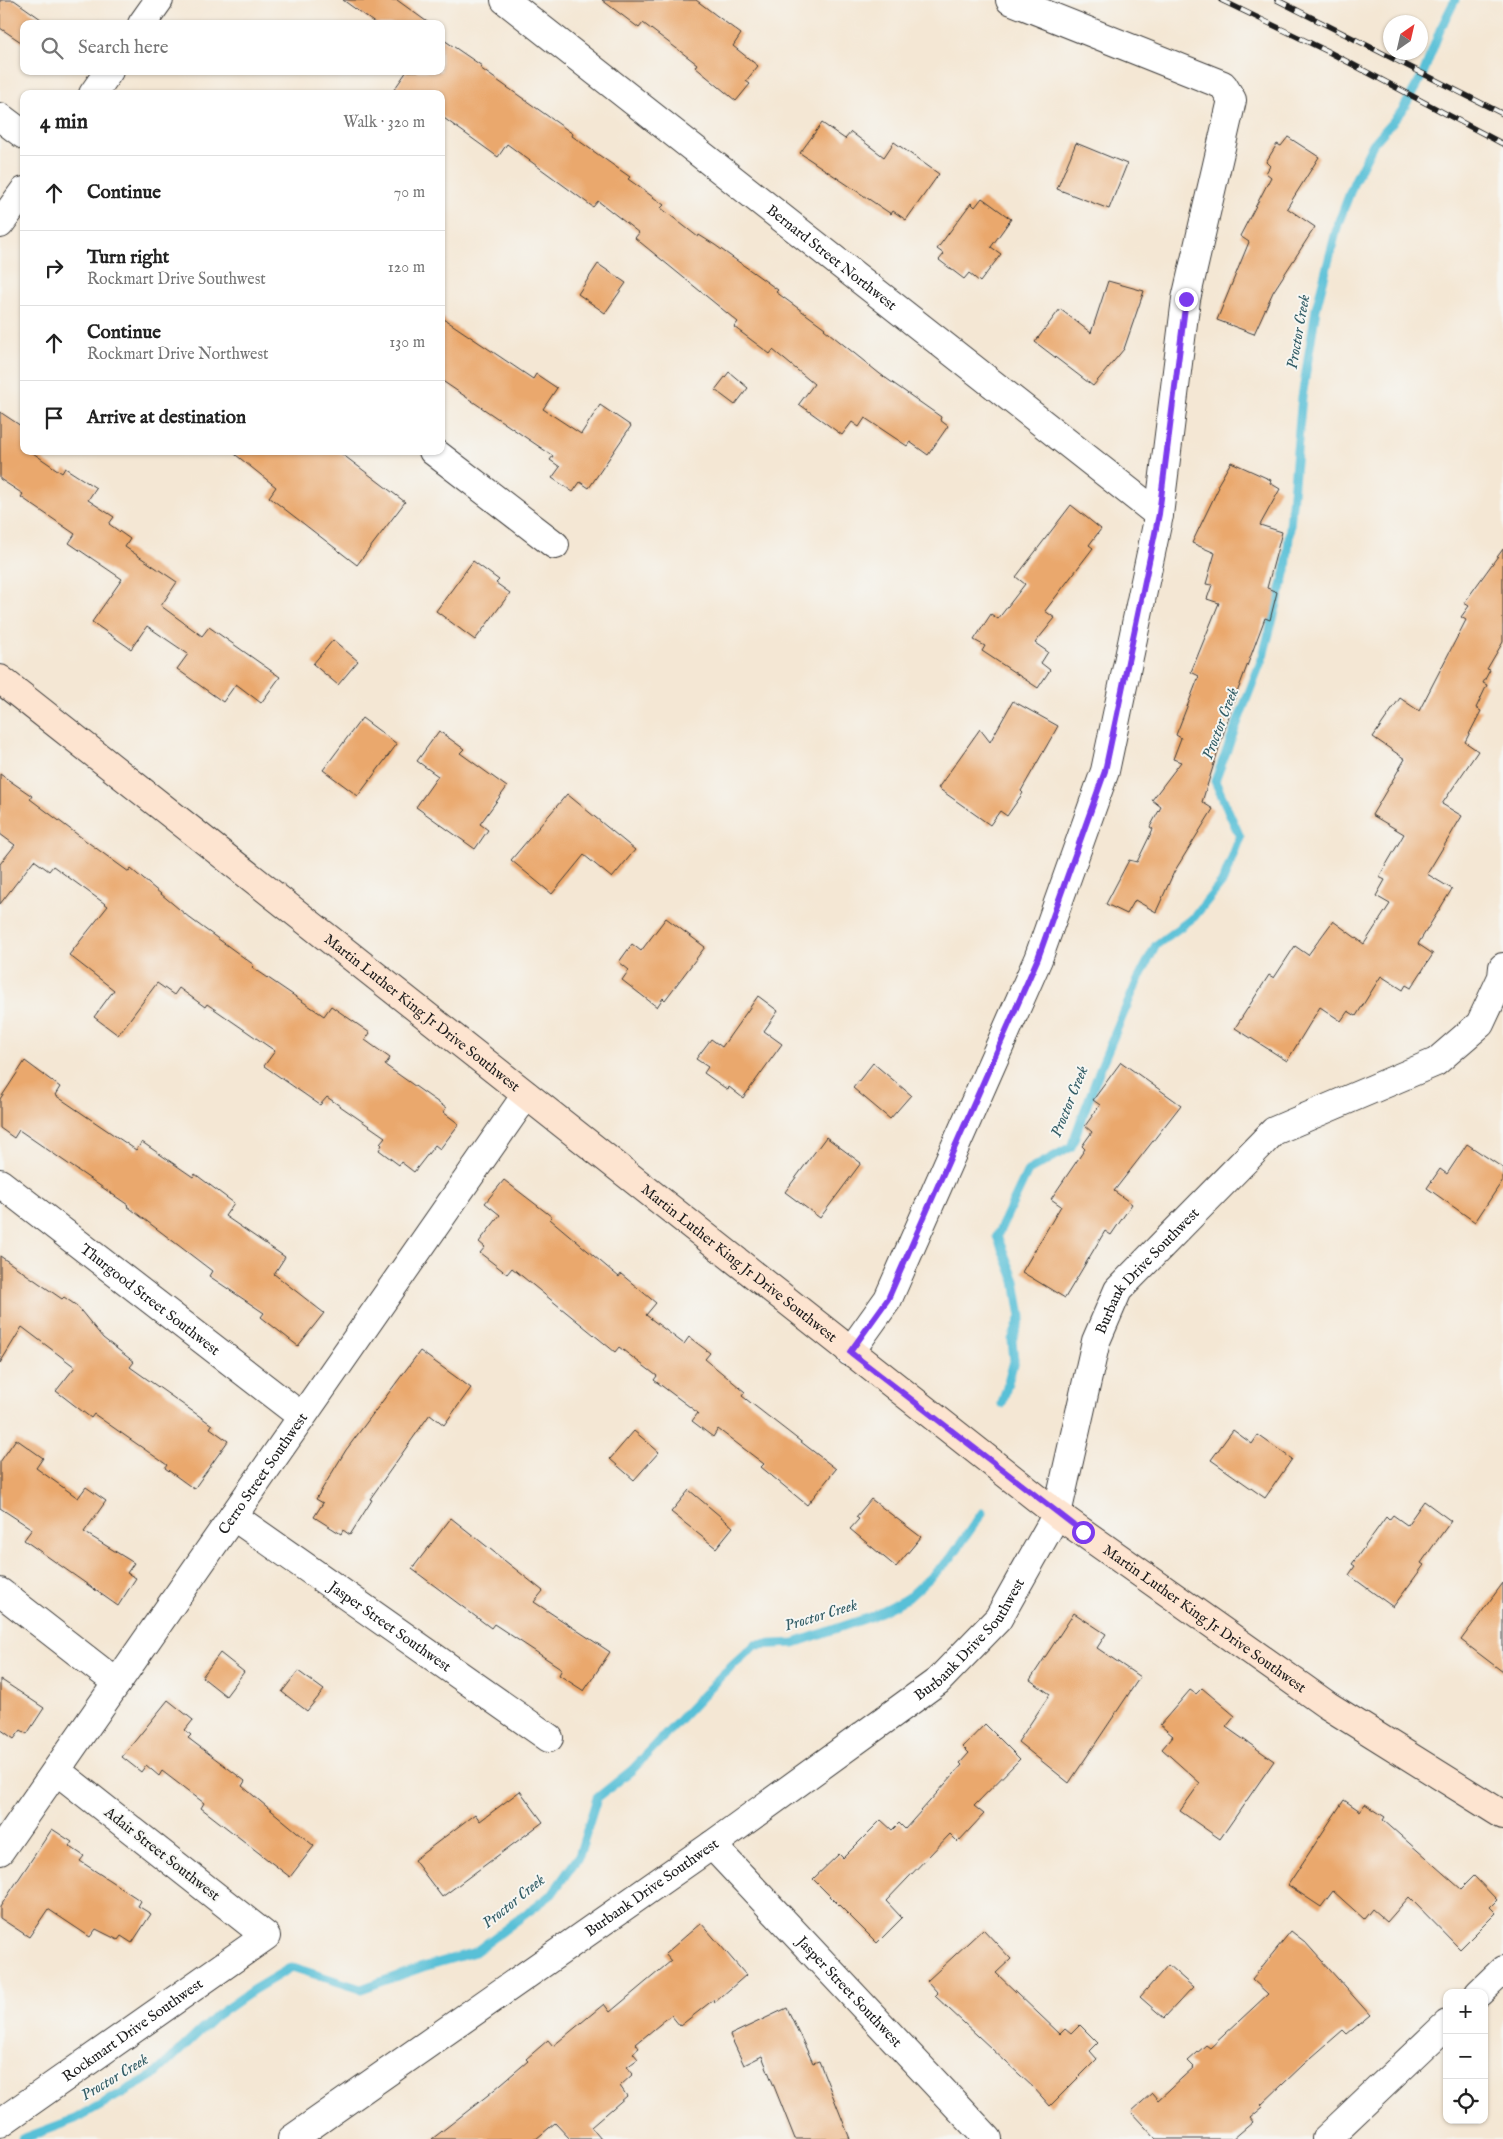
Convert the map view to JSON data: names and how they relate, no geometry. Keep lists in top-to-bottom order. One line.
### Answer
{"streets":{"main road":["Martin Luther King Jr Drive Southwest"],"street":["Bernard Street Northwest","Burbank Drive Southwest","Thurgood Street Southwest","Cerro Street Southwest","Jasper Street Southwest","Adair Street Southwest","Rockmart Drive Southwest"]},"crossings":[["Martin Luther King Jr Drive Southwest","Burbank Drive Southwest"],["Martin Luther King Jr Drive Southwest","Cerro Street Southwest"],["Burbank Drive Southwest","Jasper Street Southwest"],["Thurgood Street Southwest","Cerro Street Southwest"],["Cerro Street Southwest","Jasper Street Southwest"],["Cerro Street Southwest","Adair Street Southwest"],["Adair Street Southwest","Rockmart Drive Southwest"]],"water":["Proctor Creek"],"north":"top right","page":{"search":"Search here","heading":["4 min","Walk · 320 m"],"list":[["Continue","70 m"],["Turn right","Rockmart Drive Southwest","120 m"],["Continue","Rockmart Drive Northwest","130 m"],"Arrive at destination"],"map_buttons":["+","−"]}}
